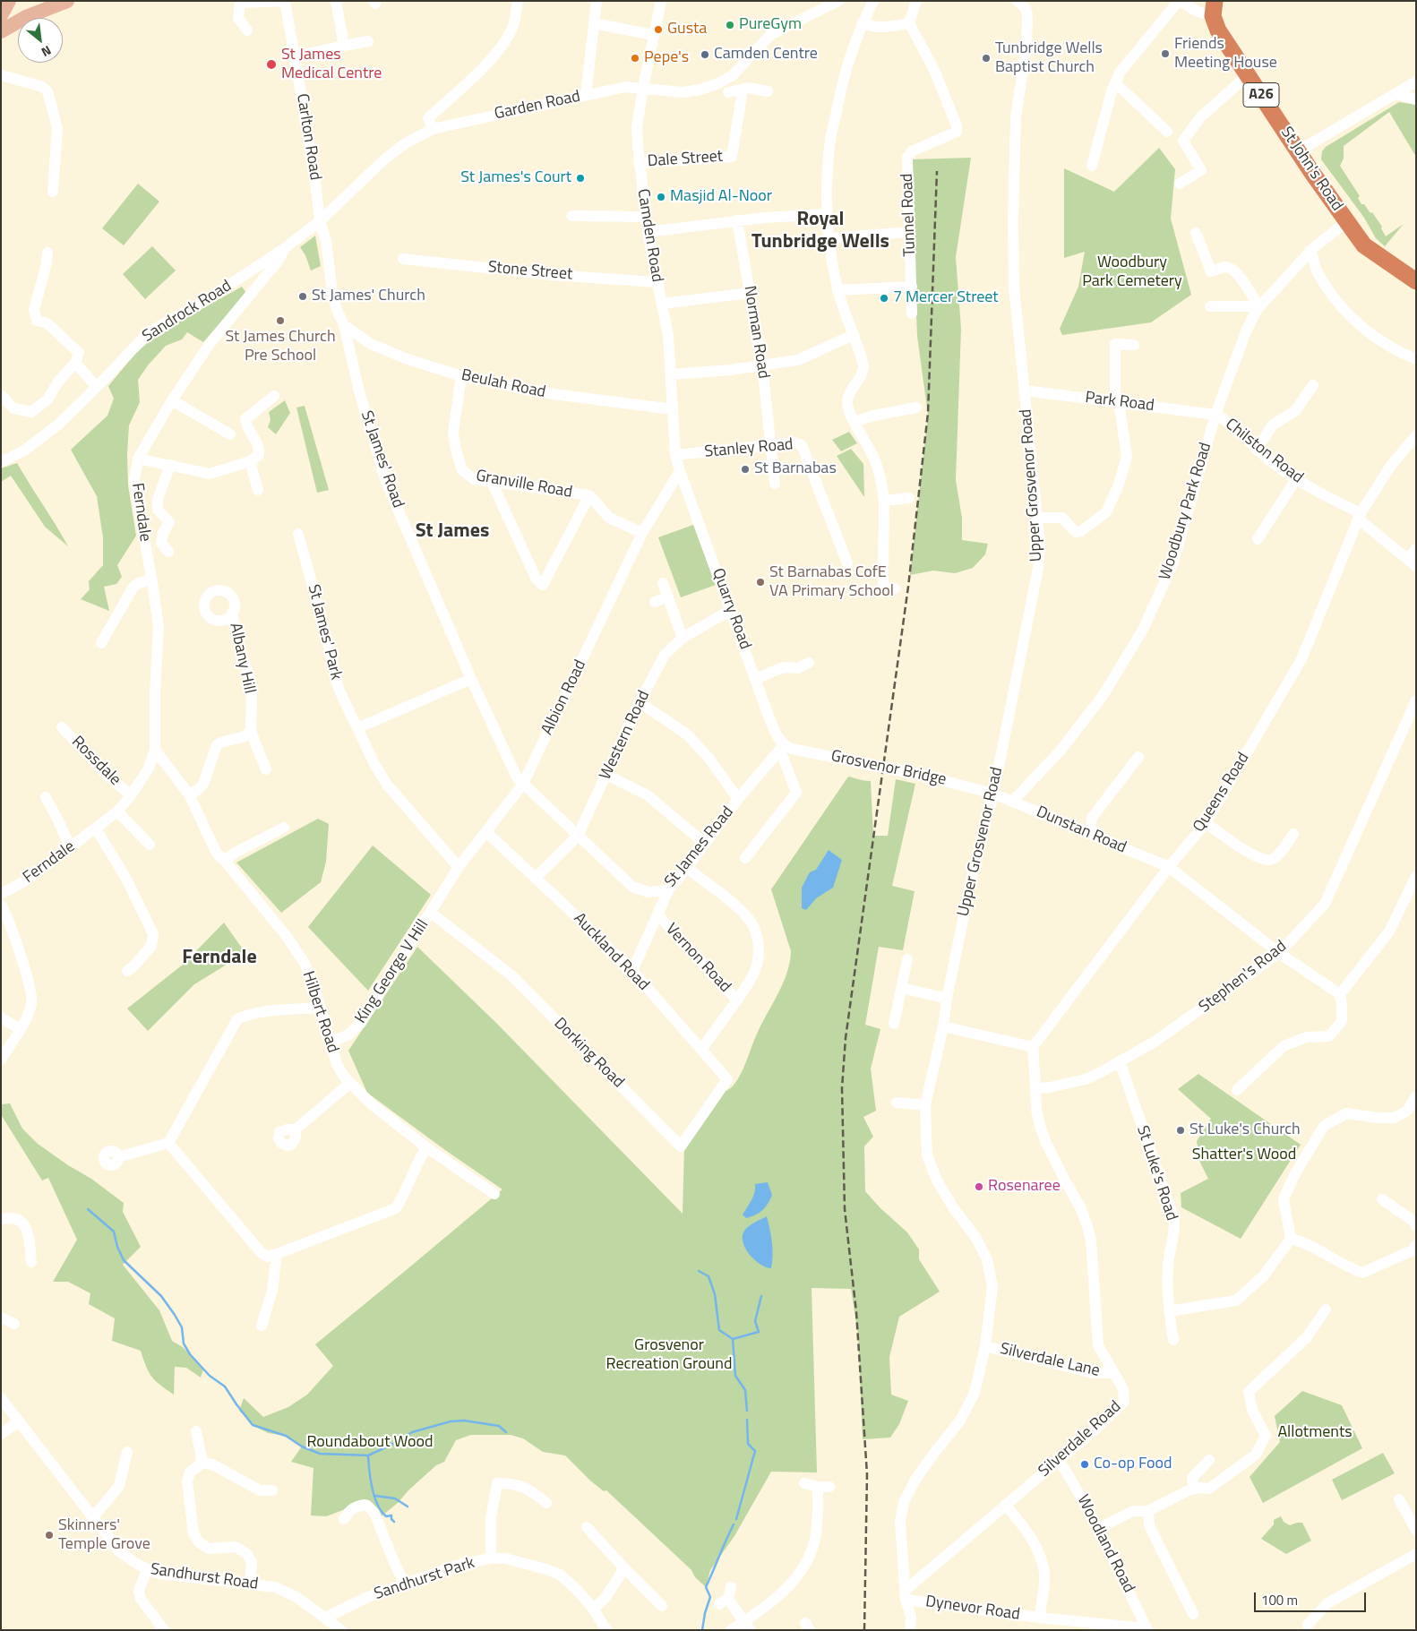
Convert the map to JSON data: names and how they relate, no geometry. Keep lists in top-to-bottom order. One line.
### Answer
{"streets":{"highway":["A26","St John's Road"],"street":["Garden Road","Carlton Road","Dale Street","Tunnel Road","Camden Road","Stone Street","Sandrock Road","Norman Road","Beulah Road","Park Road","Stanley Road","Chilston Road","St James' Road","Granville Road","Upper Grosvenor Road","Woodbury Park Road","Ferndale","Quarry Road","St James' Park","Albany Hill","Albion Road","Western Road","Rossdale","Grosvenor Bridge","Queens Road","Dunstan Road","St James Road","Auckland Road","Vernon Road","King George V Hill","Stephen's Road","Hilbert Road","Dorking Road","St Luke's Road","Silverdale Lane","Silverdale Road","Woodland Road","Sandhurst Road","Sandhurst Park","Dynevor Road"]},"crossings":[["Garden Road","Carlton Road"],["Garden Road","Camden Road"],["Garden Road","Sandrock Road"],["Garden Road","St James' Road"],["Carlton Road","Sandrock Road"],["Carlton Road","St James' Road"],["Dale Street","Camden Road"],["St John's Road","Woodbury Park Road"],["Camden Road","Stone Street"],["Camden Road","Beulah Road"],["Camden Road","Stanley Road"],["Camden Road","Quarry Road"],["Camden Road","Albion Road"],["Sandrock Road","St James' Road"],["Sandrock Road","Ferndale"],["Norman Road","Stanley Road"],["Beulah Road","St James' Road"],["Beulah Road","Granville Road"],["Park Road","Chilston Road"],["Park Road","Upper Grosvenor Road"],["Park Road","Woodbury Park Road"],["Chilston Road","Woodbury Park Road"],["Chilston Road","Queens Road"],["St James' Road","Albion Road"],["St James' Road","St James Road"],["Granville Road","Albion Road"],["Upper Grosvenor Road","Grosvenor Bridge"],["Upper Grosvenor Road","Dunstan Road"],["Upper Grosvenor Road","Silverdale Lane"],["Upper Grosvenor Road","Silverdale Road"],["Upper Grosvenor Road","Dynevor Road"],["Woodbury Park Road","Dunstan Road"],["Ferndale","Rossdale"],["Ferndale","Hilbert Road"],["Quarry Road","Albion Road"],["Quarry Road","Western Road"],["Quarry Road","Grosvenor Bridge"],["Quarry Road","St James Road"],["St James' Park","Albion Road"],["Albion Road","St James Road"],["Albion Road","Auckland Road"],["Albion Road","King George V Hill"],["Albion Road","Dorking Road"],["Western Road","St James Road"],["Western Road","Auckland Road"],["Grosvenor Bridge","Dunstan Road"],["Grosvenor Bridge","St James Road"],["Queens Road","Dunstan Road"],["Dunstan Road","Stephen's Road"],["Auckland Road","Dorking Road"],["King George V Hill","Hilbert Road"],["King George V Hill","Dorking Road"],["Stephen's Road","St Luke's Road"],["Stephen's Road","Silverdale Road"],["Silverdale Lane","Silverdale Road"],["Silverdale Road","Woodland Road"],["Silverdale Road","Dynevor Road"],["Woodland Road","Dynevor Road"],["Sandhurst Road","Sandhurst Park"]],"districts":["Royal Tunbridge Wells","St James","Ferndale"],"parks":["Woodbury Park Cemetery","Shatter's Wood","Grosvenor Recreation Ground","Allotments","Roundabout Wood"],"places":["PureGym","Gusta","Friends Meeting House","Camden Centre","Pepe's","Tunbridge Wells Baptist Church","St James Medical Centre","St James's Court","Masjid Al-Noor","St James' Church","7 Mercer Street","St James Church Pre School","St Barnabas","St Barnabas CofE VA Primary School","St Luke's Church","Rosenaree","Co-op Food","Skinners' Temple Grove"],"scale_bar":"100 m","north":"bottom right"}
